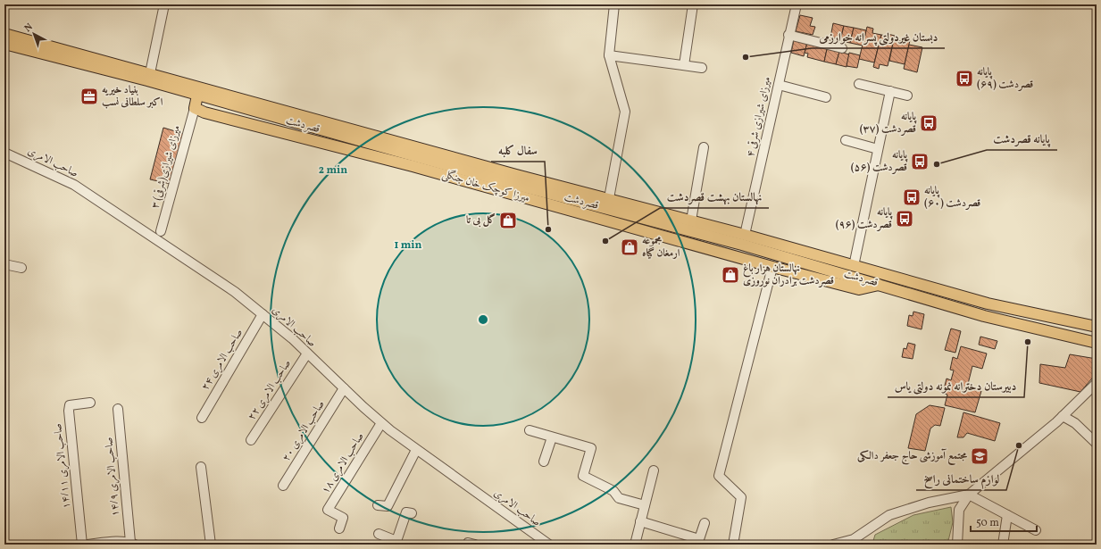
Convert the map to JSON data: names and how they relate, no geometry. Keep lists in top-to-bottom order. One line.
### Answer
{"streets":{"main road":["قصردشت","میرزا کوچک خان جنگلی"],"street":["۴ میرزای شیرازی شرقی","صاحب الامری","۳ میرزای شیرازی(شرقی)","۲۴ صاحب الامری","۲۲ صاحب الامری","۲۰ صاحب الامری","۱۸ صاحب الامری","۱۴/۱۱ صاحب الامری","۱۴/۹ صاحب الامری"]},"crossings":[["۴ میرزای شیرازی شرقی","قصردشت"],["قصردشت","میرزا کوچک خان جنگلی"],["صاحب الامری","۲۴ صاحب الامری"],["صاحب الامری","۲۲ صاحب الامری"],["صاحب الامری","۲۰ صاحب الامری"],["صاحب الامری","۱۸ صاحب الامری"],["۳ میرزای شیرازی(شرقی)","میرزا کوچک خان جنگلی"]],"places":{"other":["دبستان غیردولتی پسرانه خوارزمی","پایانه قصردشت","سفال کلبه","نهالستان بهشت قصردشت","دبیرستان دخترانه نمونه دولتی یاس","لوازم ساختمانی راسخ"],"bus stop":["پایانه قصردشت (۶۹)","پایانه قصردشت (۳۷)","پایانه قصردشت (۵۶)","پایانه قصردشت (۶۰)","پایانه قصردشت (۹۶)"],"office":["بنیاد خیریه اکبر سلطانی نسب"],"shop":["گل بی تا","مجموعه ارمغان گیاه","نهالستان هزار باغ قصردشت برادران نوروزی"],"school or university":["مجتمع آموزشی حاج جعفر دالکی"]},"scale_bar":"50 m","north":"top left","rings":["2 min","1 min"]}
